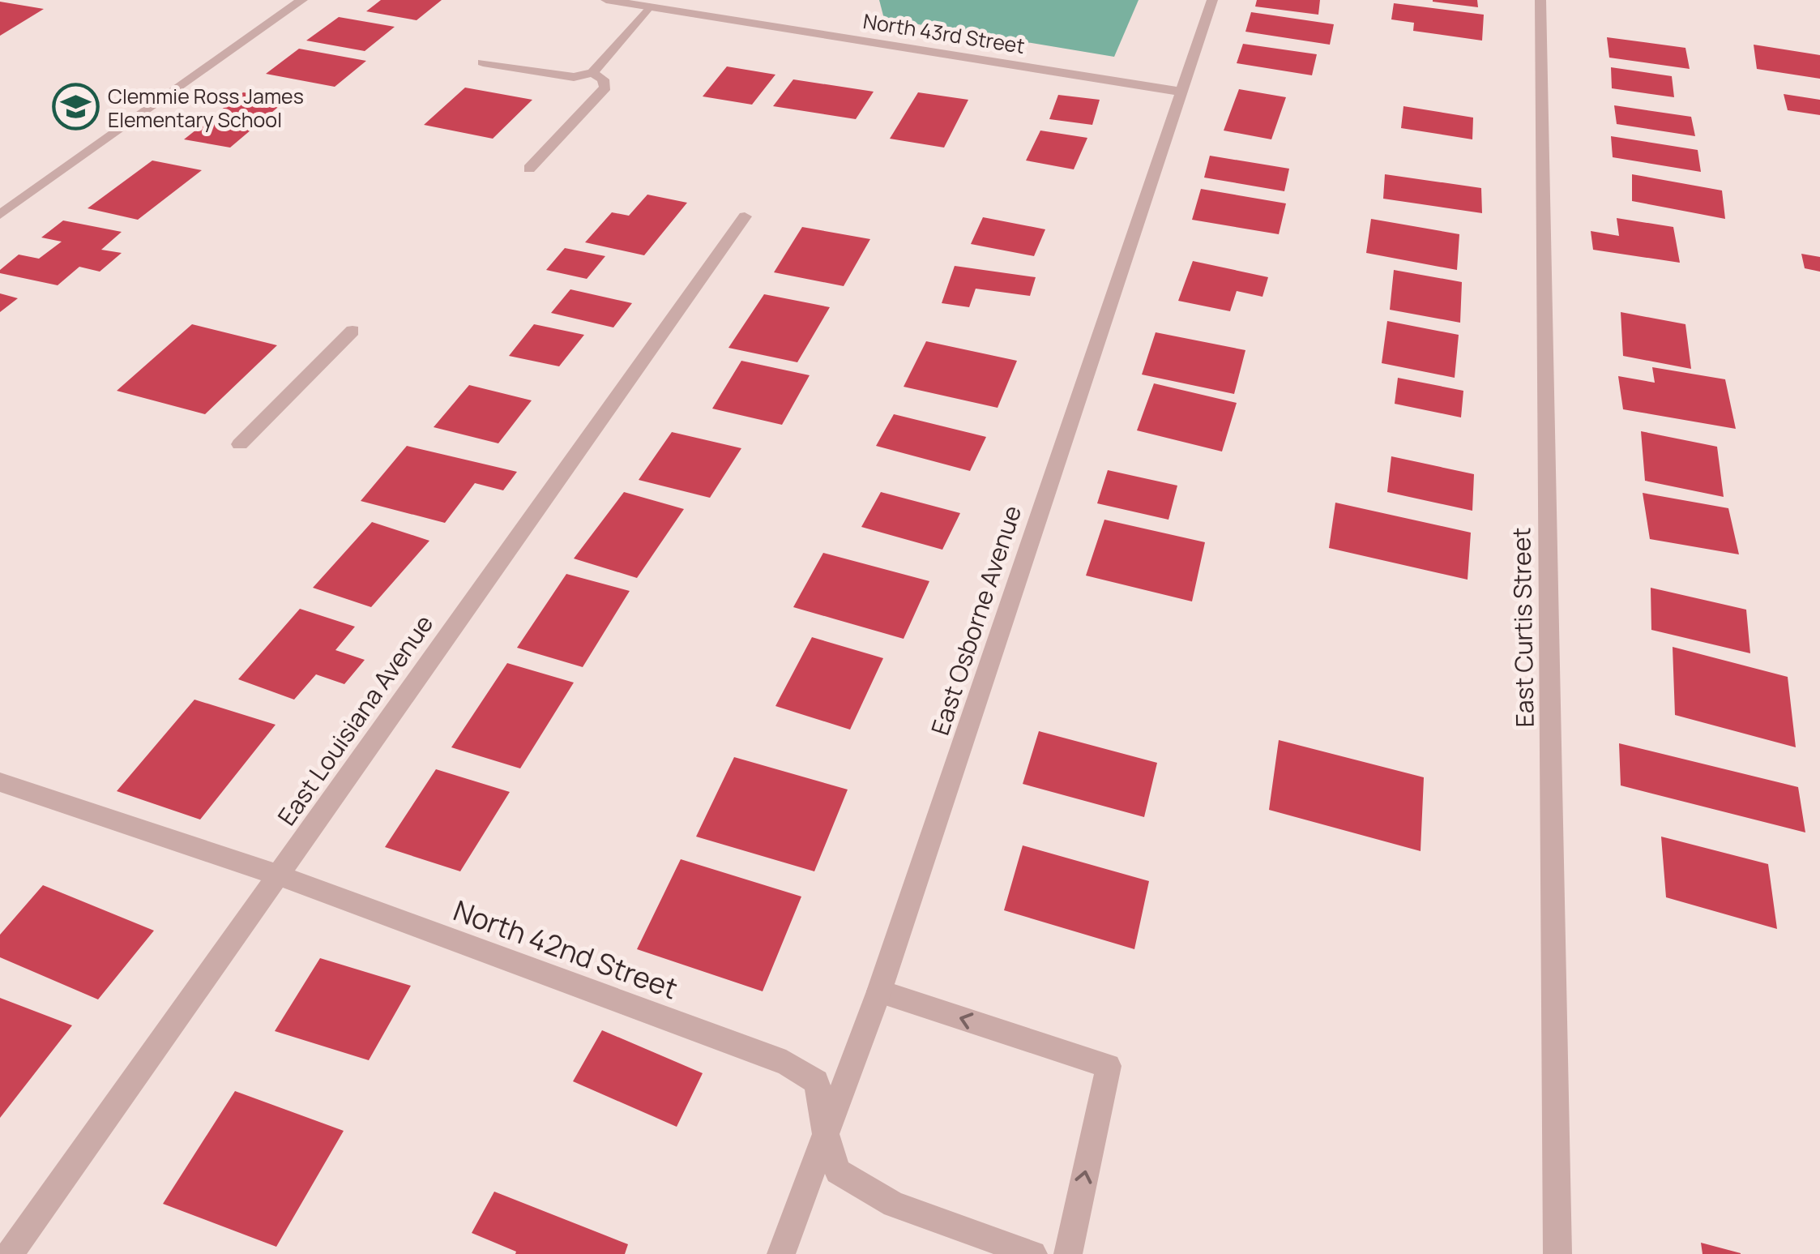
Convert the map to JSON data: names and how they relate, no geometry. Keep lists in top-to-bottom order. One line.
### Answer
{"streets":{"street":["North 43rd Street","East Osborne Avenue","East Curtis Street","East Louisiana Avenue","North 42nd Street"]},"crossings":[["North 43rd Street","East Osborne Avenue"],["East Osborne Avenue","North 42nd Street"],["East Louisiana Avenue","North 42nd Street"]],"places":{"school or university":["Clemmie Ross James Elementary School"]}}
